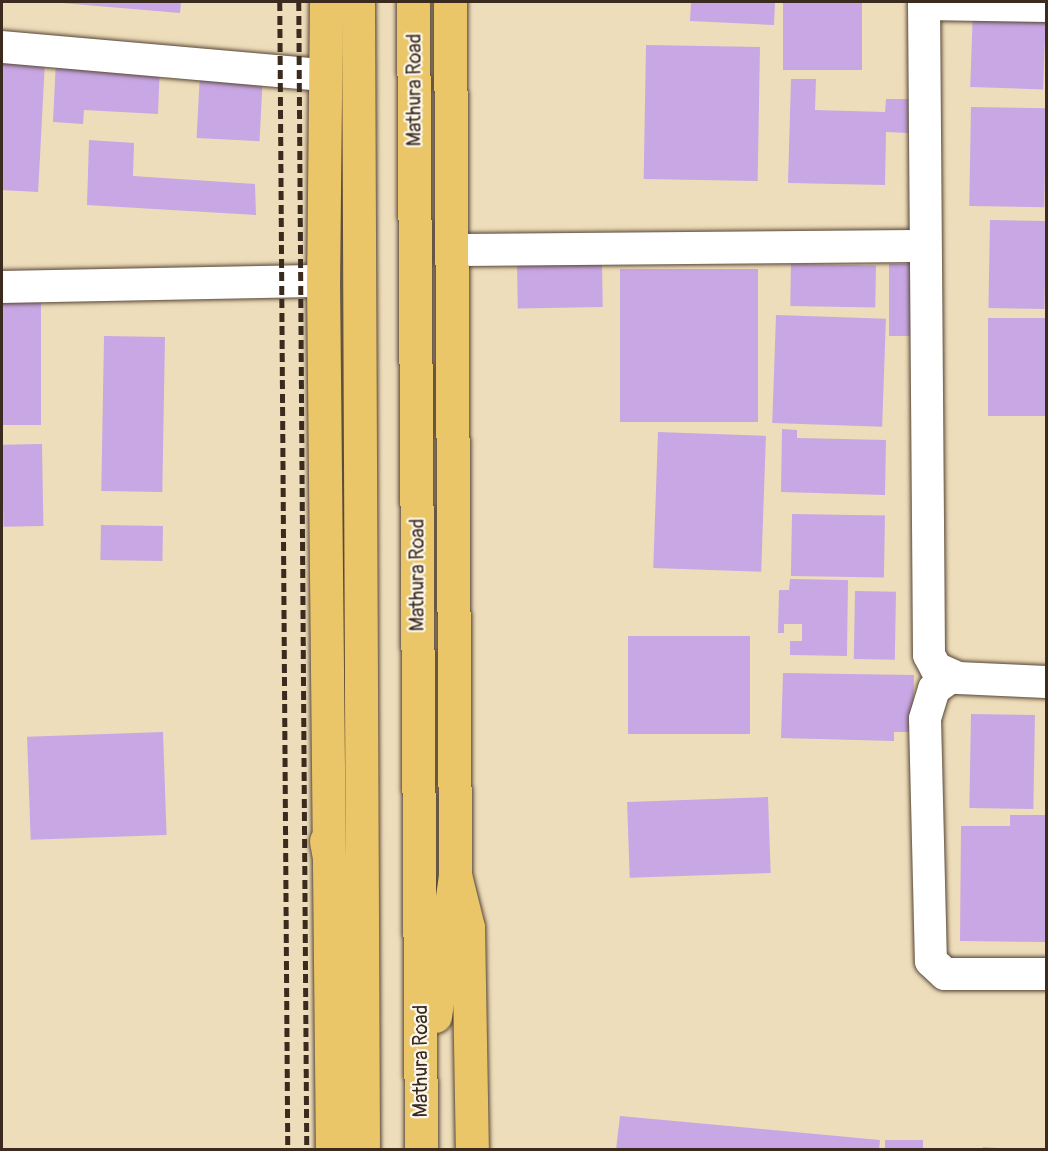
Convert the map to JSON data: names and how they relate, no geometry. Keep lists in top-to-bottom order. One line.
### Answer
{"streets":{"main road":["Mathura Road"]}}
